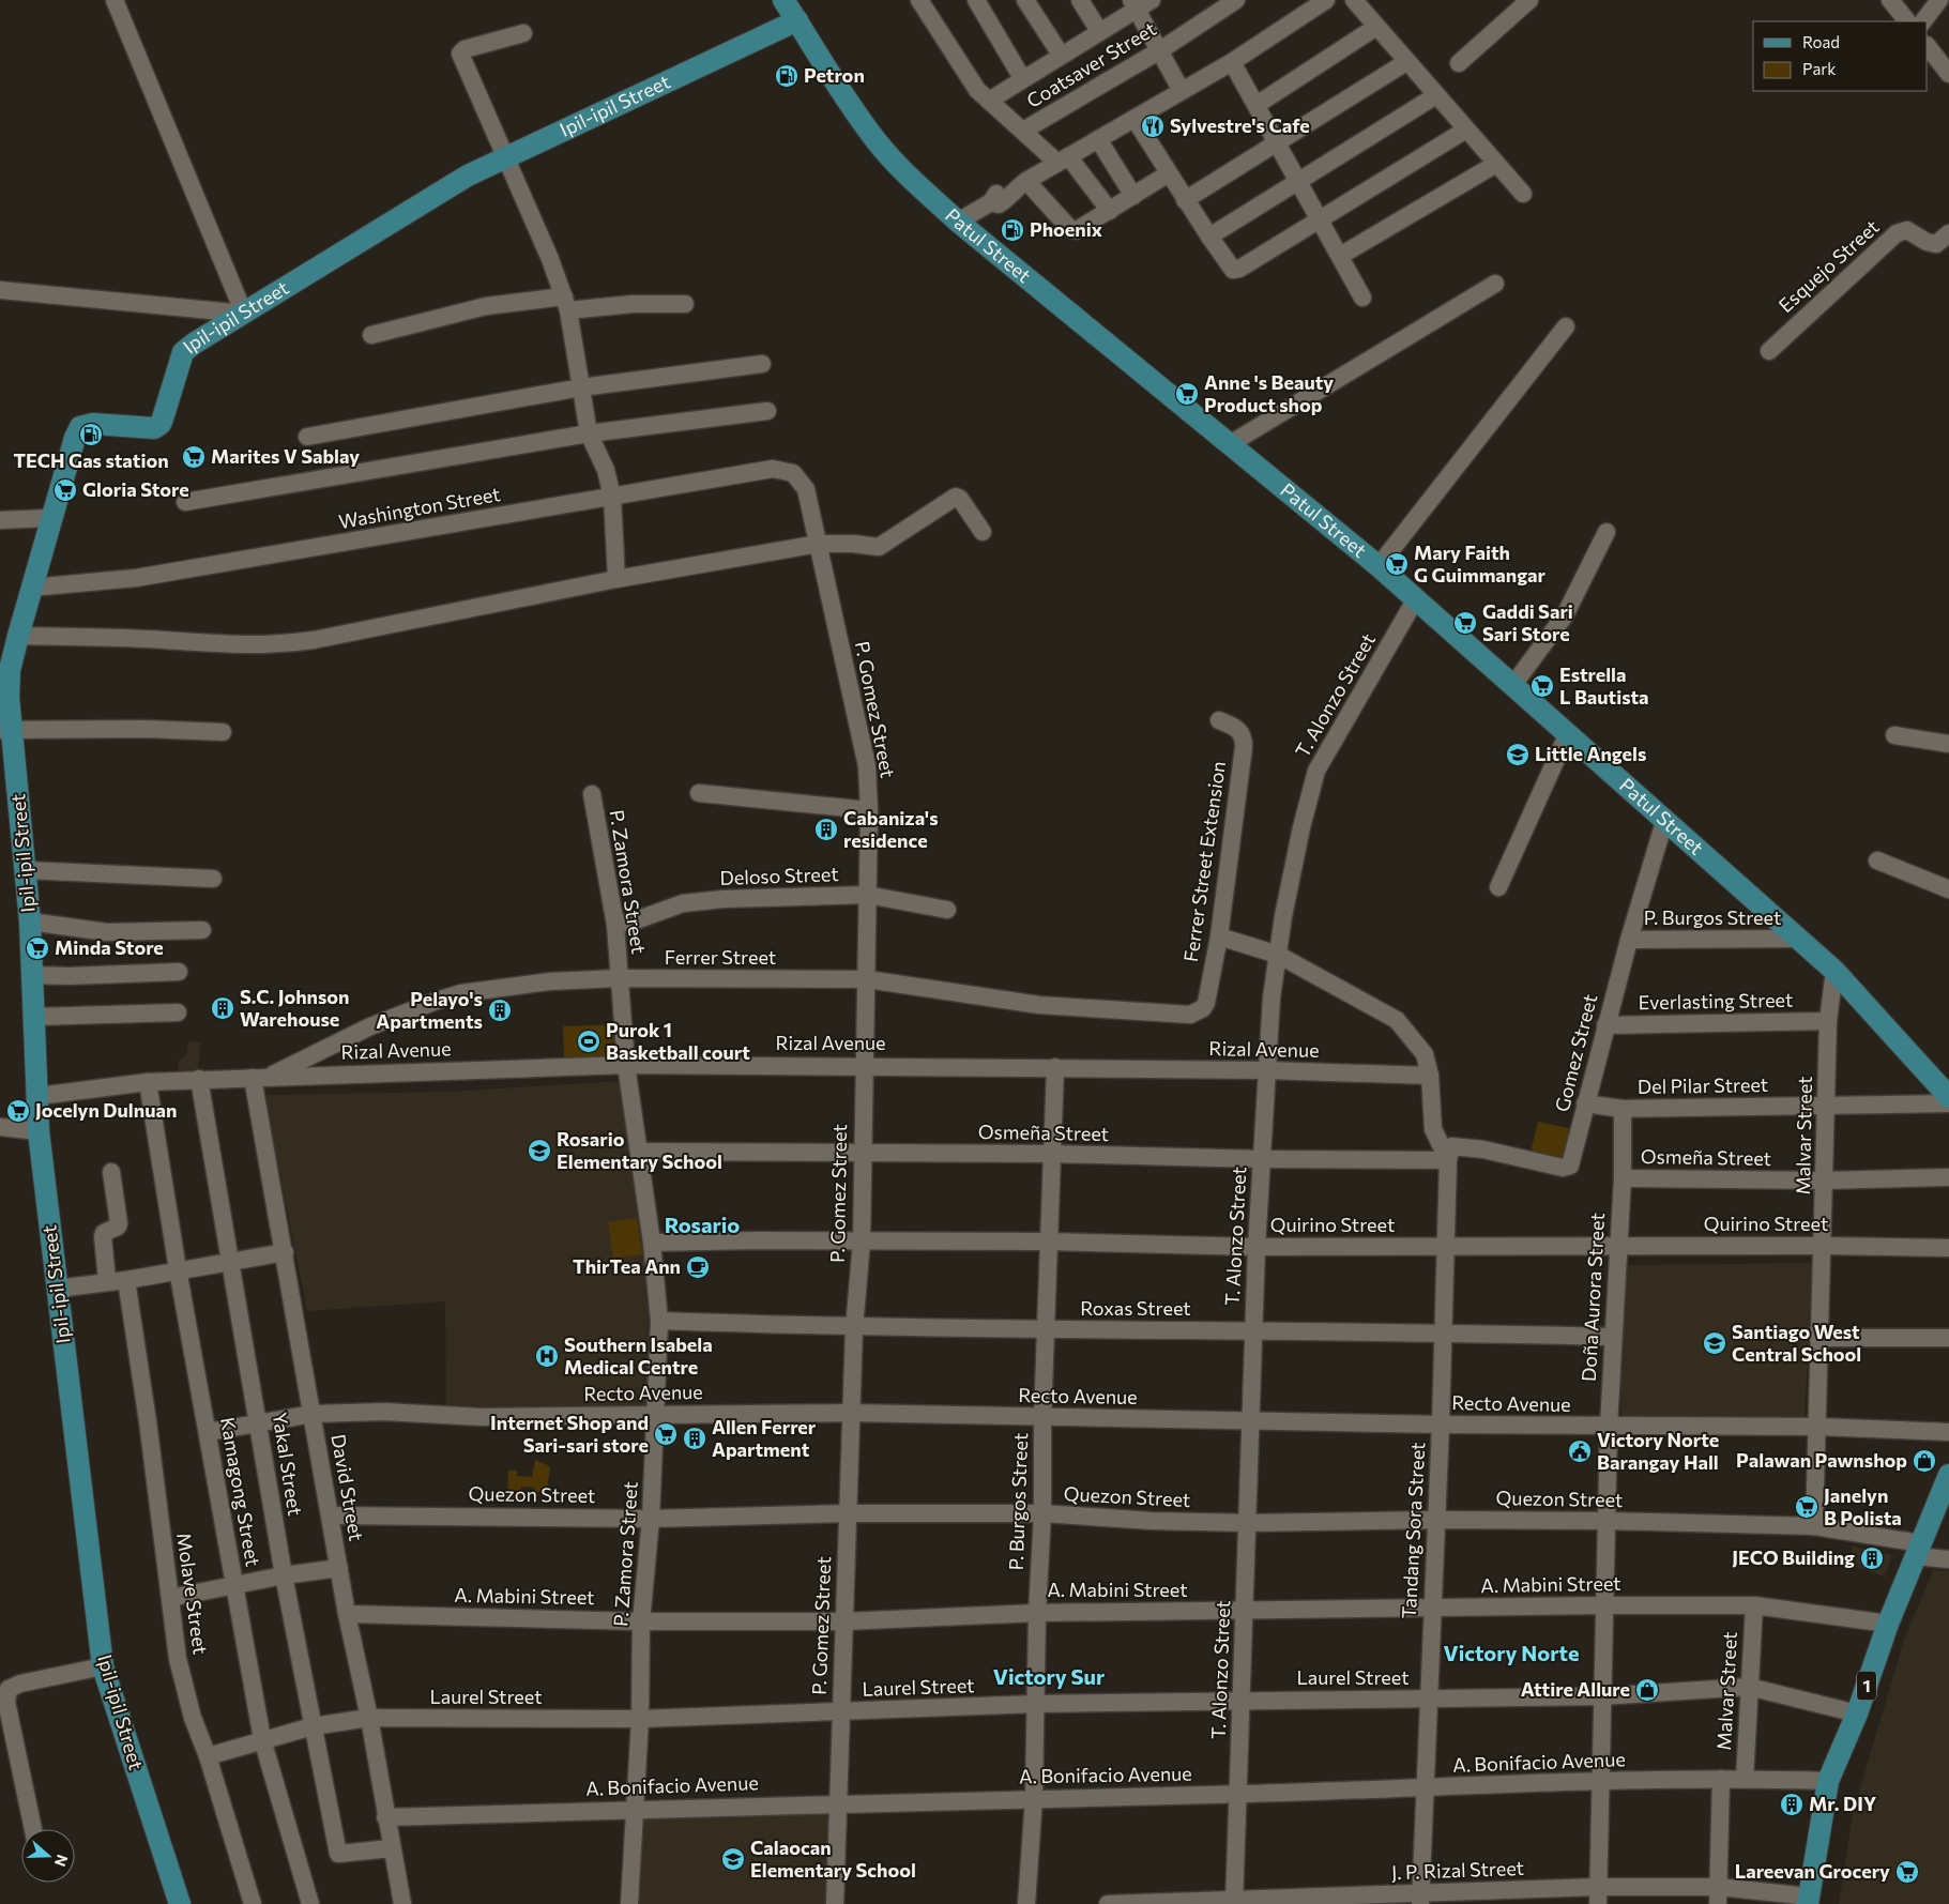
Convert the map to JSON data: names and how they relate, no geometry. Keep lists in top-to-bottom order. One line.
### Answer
{"streets":{"main road":["Ipil-ipil Street","Patul Street","1"],"street":["Coatsaver Street","Esquejo Street","Washington Street","T. Alonzo Street","P. Gomez Street","Ferrer Street Extension","Deloso Street","P. Zamora Street","P. Burgos Street","Ferrer Street","Everlasting Street","Rizal Avenue","Gomez Street","Del Pilar Street","Osmeña Street","Malvar Street","Quirino Street","Doña Aurora Street","Roxas Street","Recto Avenue","Yakal Street","David Street","Kamagong Street","Quezon Street","Tandang Sora Street","A. Mabini Street","Molave Street","Laurel Street","A. Bonifacio Avenue","J. P. Rizal Street"]},"crossings":[["Ipil-ipil Street","Patul Street"],["Ipil-ipil Street","Washington Street"],["Ipil-ipil Street","Rizal Avenue"],["Patul Street","T. Alonzo Street"],["Patul Street","P. Burgos Street"],["Patul Street","Gomez Street"],["Patul Street","Malvar Street"],["Washington Street","P. Gomez Street"],["T. Alonzo Street","Rizal Avenue"],["T. Alonzo Street","Osmeña Street"],["T. Alonzo Street","Quirino Street"],["T. Alonzo Street","Roxas Street"],["T. Alonzo Street","Recto Avenue"],["T. Alonzo Street","Quezon Street"],["T. Alonzo Street","A. Mabini Street"],["T. Alonzo Street","Laurel Street"],["T. Alonzo Street","A. Bonifacio Avenue"],["T. Alonzo Street","J. P. Rizal Street"],["P. Gomez Street","Deloso Street"],["P. Gomez Street","Ferrer Street"],["P. Gomez Street","Rizal Avenue"],["P. Gomez Street","Osmeña Street"],["P. Gomez Street","Quirino Street"],["P. Gomez Street","Roxas Street"],["P. Gomez Street","Recto Avenue"],["P. Gomez Street","Quezon Street"],["P. Gomez Street","A. Mabini Street"],["P. Gomez Street","Laurel Street"],["P. Gomez Street","A. Bonifacio Avenue"],["Ferrer Street Extension","Ferrer Street"],["Deloso Street","P. Zamora Street"],["P. Zamora Street","Ferrer Street"],["P. Zamora Street","Rizal Avenue"],["P. Zamora Street","Osmeña Street"],["P. Zamora Street","Quirino Street"],["P. Zamora Street","Roxas Street"],["P. Zamora Street","Recto Avenue"],["P. Zamora Street","Quezon Street"],["P. Zamora Street","A. Mabini Street"],["P. Zamora Street","Laurel Street"],["P. Zamora Street","A. Bonifacio Avenue"],["P. Burgos Street","Rizal Avenue"],["P. Burgos Street","Gomez Street"],["P. Burgos Street","Osmeña Street"],["P. Burgos Street","Quirino Street"],["P. Burgos Street","Roxas Street"],["P. Burgos Street","Recto Avenue"],["P. Burgos Street","Quezon Street"],["P. Burgos Street","A. Mabini Street"],["P. Burgos Street","Laurel Street"],["P. Burgos Street","A. Bonifacio Avenue"],["Ferrer Street","Rizal Avenue"],["Ferrer Street","David Street"],["Everlasting Street","Gomez Street"],["Everlasting Street","Malvar Street"],["Rizal Avenue","Yakal Street"],["Rizal Avenue","David Street"],["Rizal Avenue","Kamagong Street"],["Gomez Street","Del Pilar Street"],["Gomez Street","Osmeña Street"],["Gomez Street","Tandang Sora Street"],["Del Pilar Street","Malvar Street"],["Del Pilar Street","Doña Aurora Street"],["Osmeña Street","Malvar Street"],["Osmeña Street","Doña Aurora Street"],["Osmeña Street","Tandang Sora Street"],["Malvar Street","Quirino Street"],["Malvar Street","Recto Avenue"],["Malvar Street","Quezon Street"],["Malvar Street","A. Mabini Street"],["Malvar Street","Laurel Street"],["Malvar Street","A. Bonifacio Avenue"],["Malvar Street","J. P. Rizal Street"],["Quirino Street","Doña Aurora Street"],["Quirino Street","Tandang Sora Street"],["Doña Aurora Street","Roxas Street"],["Doña Aurora Street","Recto Avenue"],["Doña Aurora Street","Quezon Street"],["Doña Aurora Street","A. Mabini Street"],["Doña Aurora Street","Laurel Street"],["Doña Aurora Street","A. Bonifacio Avenue"],["Doña Aurora Street","J. P. Rizal Street"],["Roxas Street","Tandang Sora Street"],["Recto Avenue","Yakal Street"],["Recto Avenue","David Street"],["Recto Avenue","Kamagong Street"],["Recto Avenue","Tandang Sora Street"],["Yakal Street","David Street"],["Yakal Street","Laurel Street"],["David Street","Quezon Street"],["David Street","A. Mabini Street"],["David Street","Laurel Street"],["David Street","A. Bonifacio Avenue"],["Kamagong Street","Laurel Street"],["Quezon Street","Tandang Sora Street"],["Quezon Street","1"],["Tandang Sora Street","A. Mabini Street"],["Tandang Sora Street","Laurel Street"],["Tandang Sora Street","A. Bonifacio Avenue"],["Tandang Sora Street","J. P. Rizal Street"],["A. Mabini Street","1"],["Molave Street","Laurel Street"],["Laurel Street","1"],["1","A. Bonifacio Avenue"],["1","J. P. Rizal Street"]],"districts":["Rosario","Victory Norte","Victory Sur"],"places":{"fuel station":["Petron","Phoenix","TECH Gas station"],"restaurant":["Sylvestre's Cafe"],"supermarket":["Anne 's Beauty Product shop","Marites V Sablay","Gloria Store","Mary Faith G Guimmangar","Gaddi Sari Sari Store","Estrella L Bautista","Minda Store","Jocelyn Dulnuan","Internet Shop and Sari-sari store","Janelyn B Polista","Lareevan Grocery"],"school or university":["Little Angels","Rosario Elementary School","Santiago West Central School","Calaocan Elementary School"],"building":["Cabaniza's residence","S.C. Johnson Warehouse","Pelayo's Apartments","Allen Ferrer Apartment","JECO Building","Mr. DIY"],"sports":["Purok 1 Basketball court"],"cafe":["ThirTea Ann"],"hospital":["Southern Isabela Medical Centre"],"public building":["Victory Norte Barangay Hall"],"shop":["Palawan Pawnshop","Attire Allure"]},"legend":["Road","Park"],"north":"right"}
